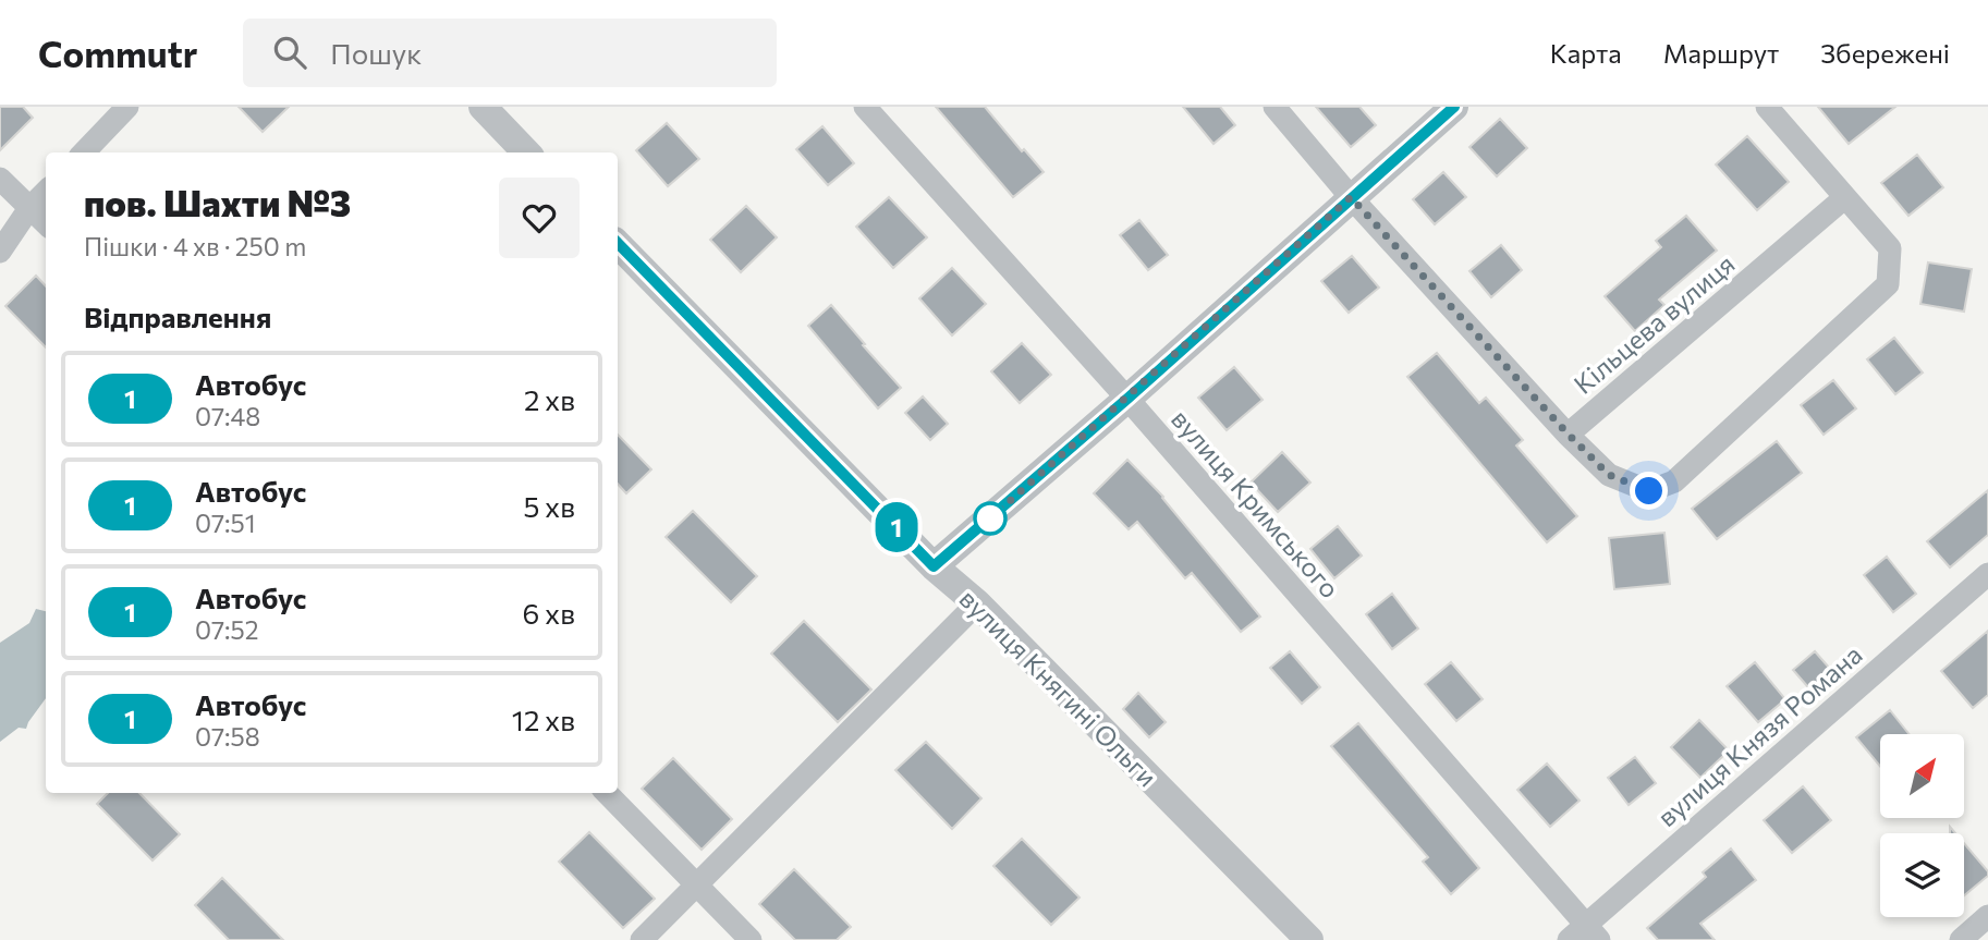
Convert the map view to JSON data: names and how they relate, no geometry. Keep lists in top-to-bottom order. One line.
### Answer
{"streets":{"street":["Кільцева вулиця","вулиця Кримського","вулиця Княгині Ольги","вулиця Князя Романа"]},"crossings":[["вулиця Кримського","вулиця Князя Романа"]],"lines":["bus line 1"],"north":"top right","page":{"header":"Commutr","search":"Пошук","nav":["Карта","Маршрут","Збережені"],"on_map":"1","heading":[["пов. Шахти №3","Пішки · 4 хв · 250 m"],"Відправлення"],"list":[{"mark":"1","name":"Автобус","note":"07:48","value":"2 хв"},{"mark":"1","name":"Автобус","note":"07:51","value":"5 хв"},{"mark":"1","name":"Автобус","note":"07:52","value":"6 хв"},{"mark":"1","name":"Автобус","note":"07:58","value":"12 хв"}]}}
